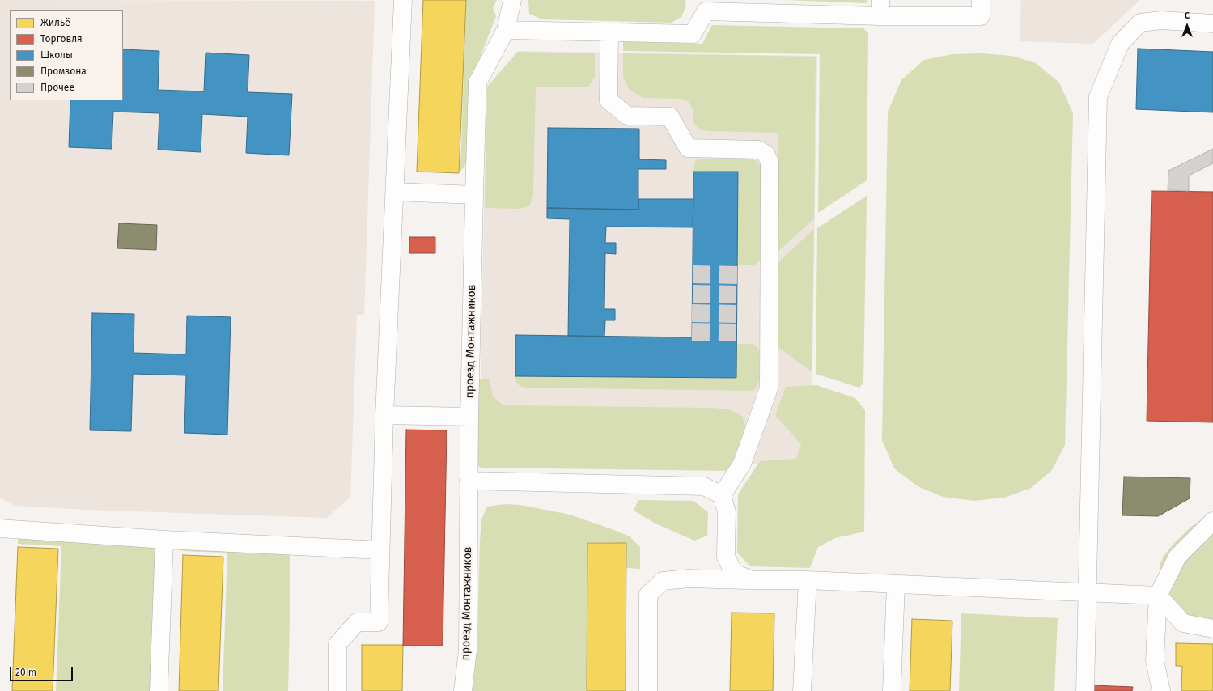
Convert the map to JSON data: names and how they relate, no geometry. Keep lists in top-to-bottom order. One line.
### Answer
{"streets":{"street":["проезд Монтажников"]},"legend":["Жильё","Торговля","Школы","Промзона","Прочее"],"scale_bar":"20 m","north":"top"}
